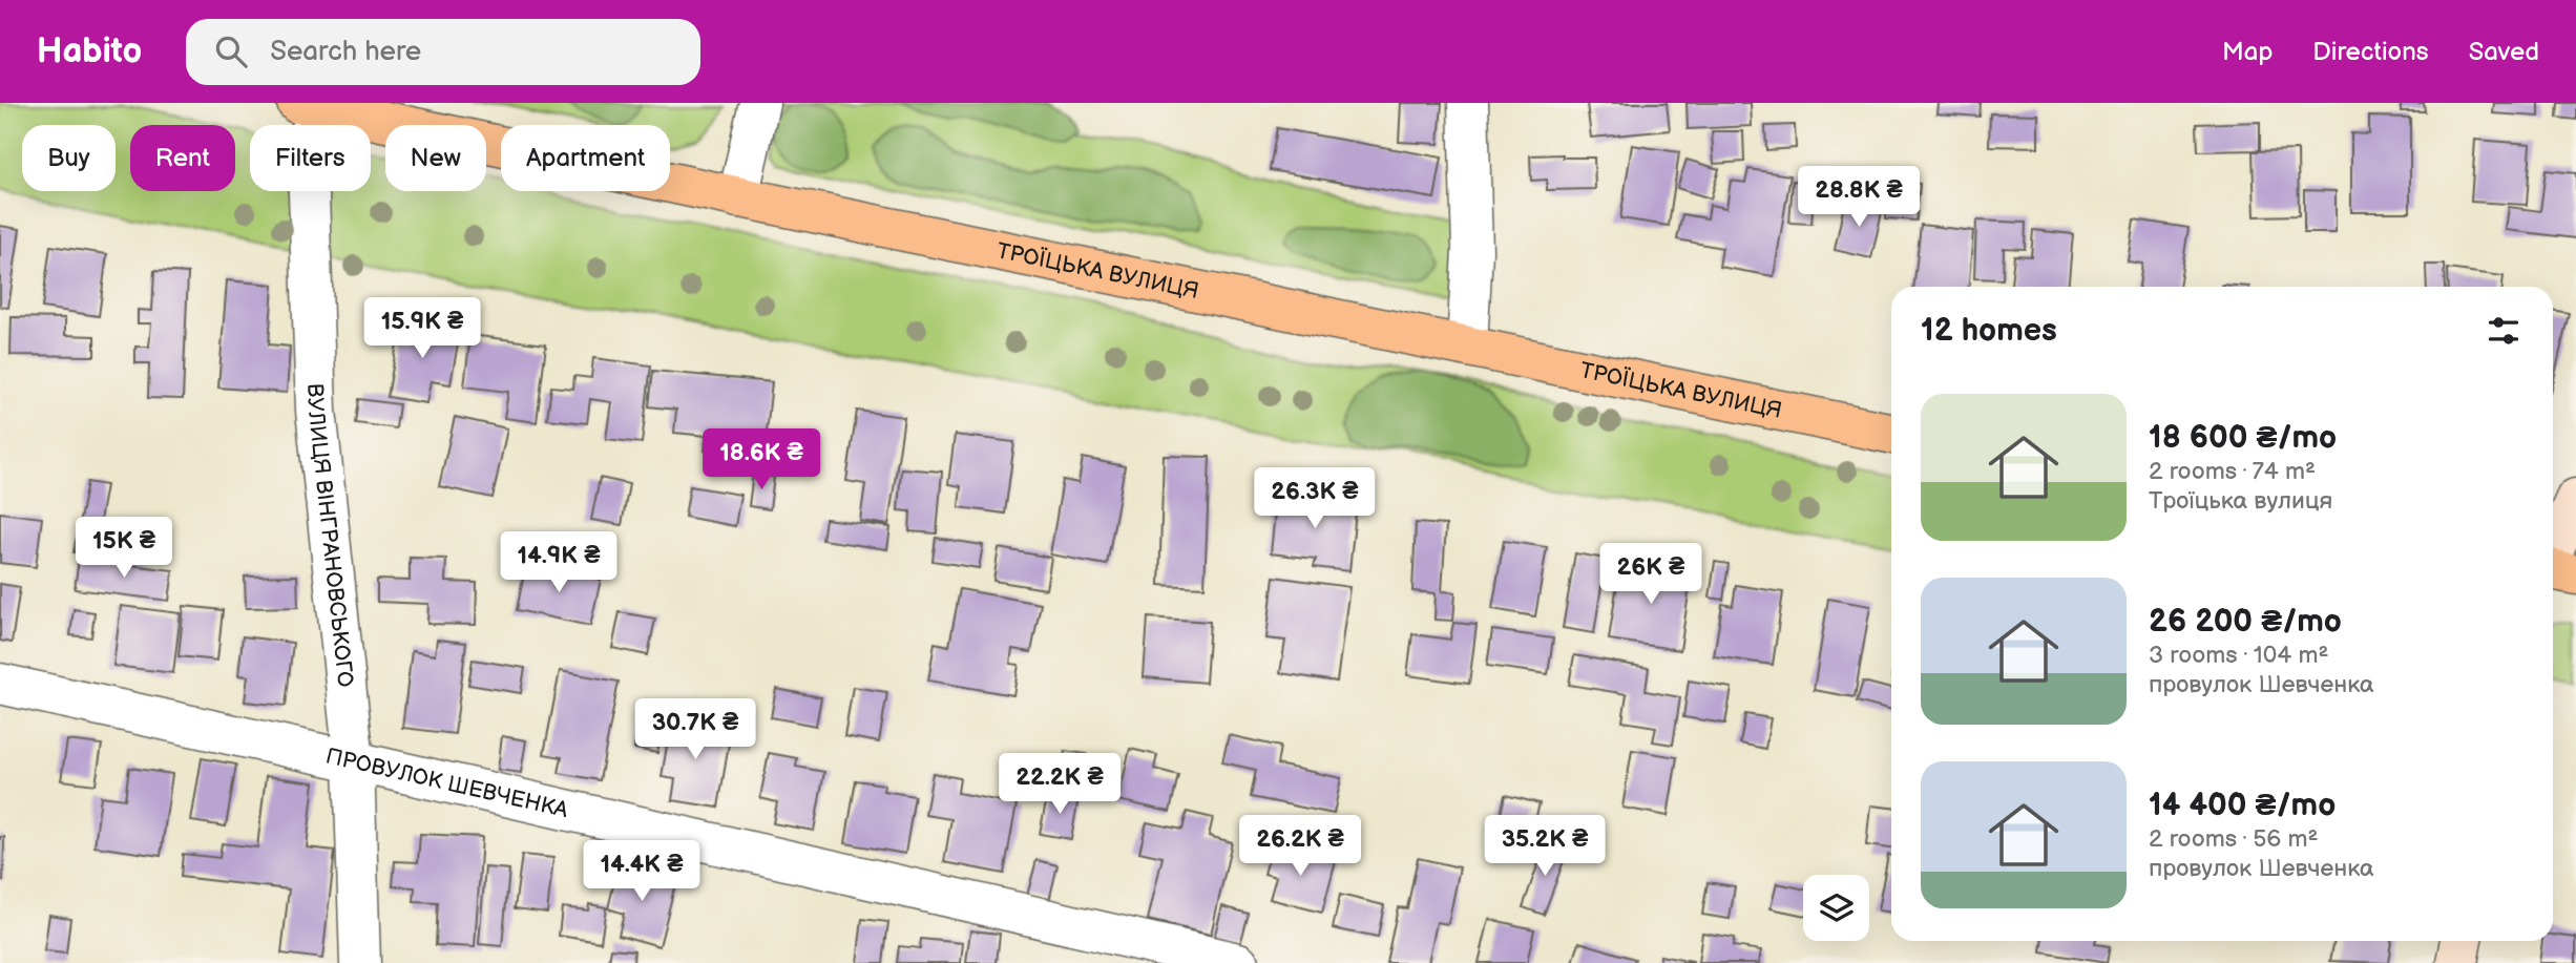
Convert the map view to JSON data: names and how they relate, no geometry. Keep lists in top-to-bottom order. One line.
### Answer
{"streets":{"main road":["ТРОЇЦЬКА ВУЛИЦЯ"],"street":["ВУЛИЦЯ ВІНГРАНОВСЬКОГО","ПРОВУЛОК ШЕВЧЕНКА"]},"crossings":[["ТРОЇЦЬКА ВУЛИЦЯ","ВУЛИЦЯ ВІНГРАНОВСЬКОГО"],["ВУЛИЦЯ ВІНГРАНОВСЬКОГО","ПРОВУЛОК ШЕВЧЕНКА"]],"page":{"header":"Habito","search":"Search here","nav":["Map","Directions","Saved"],"chip":["Buy","Rent","Filters","New","Apartment"],"price":["28.8K ₴","15.9K ₴","18.6K ₴","26.3K ₴","15K ₴","14.9K ₴","26K ₴","30.7K ₴","22.2K ₴","26.2K ₴","35.2K ₴","14.4K ₴"],"heading":"12 homes","list":[{"name":"18 600 ₴/mo","note":"2 rooms · 74 m² · Троїцька вулиця"},{"name":"26 200 ₴/mo","note":"3 rooms · 104 m² · провулок Шевченка"},{"name":"14 400 ₴/mo","note":"2 rooms · 56 m² · провулок Шевченка"}]}}
